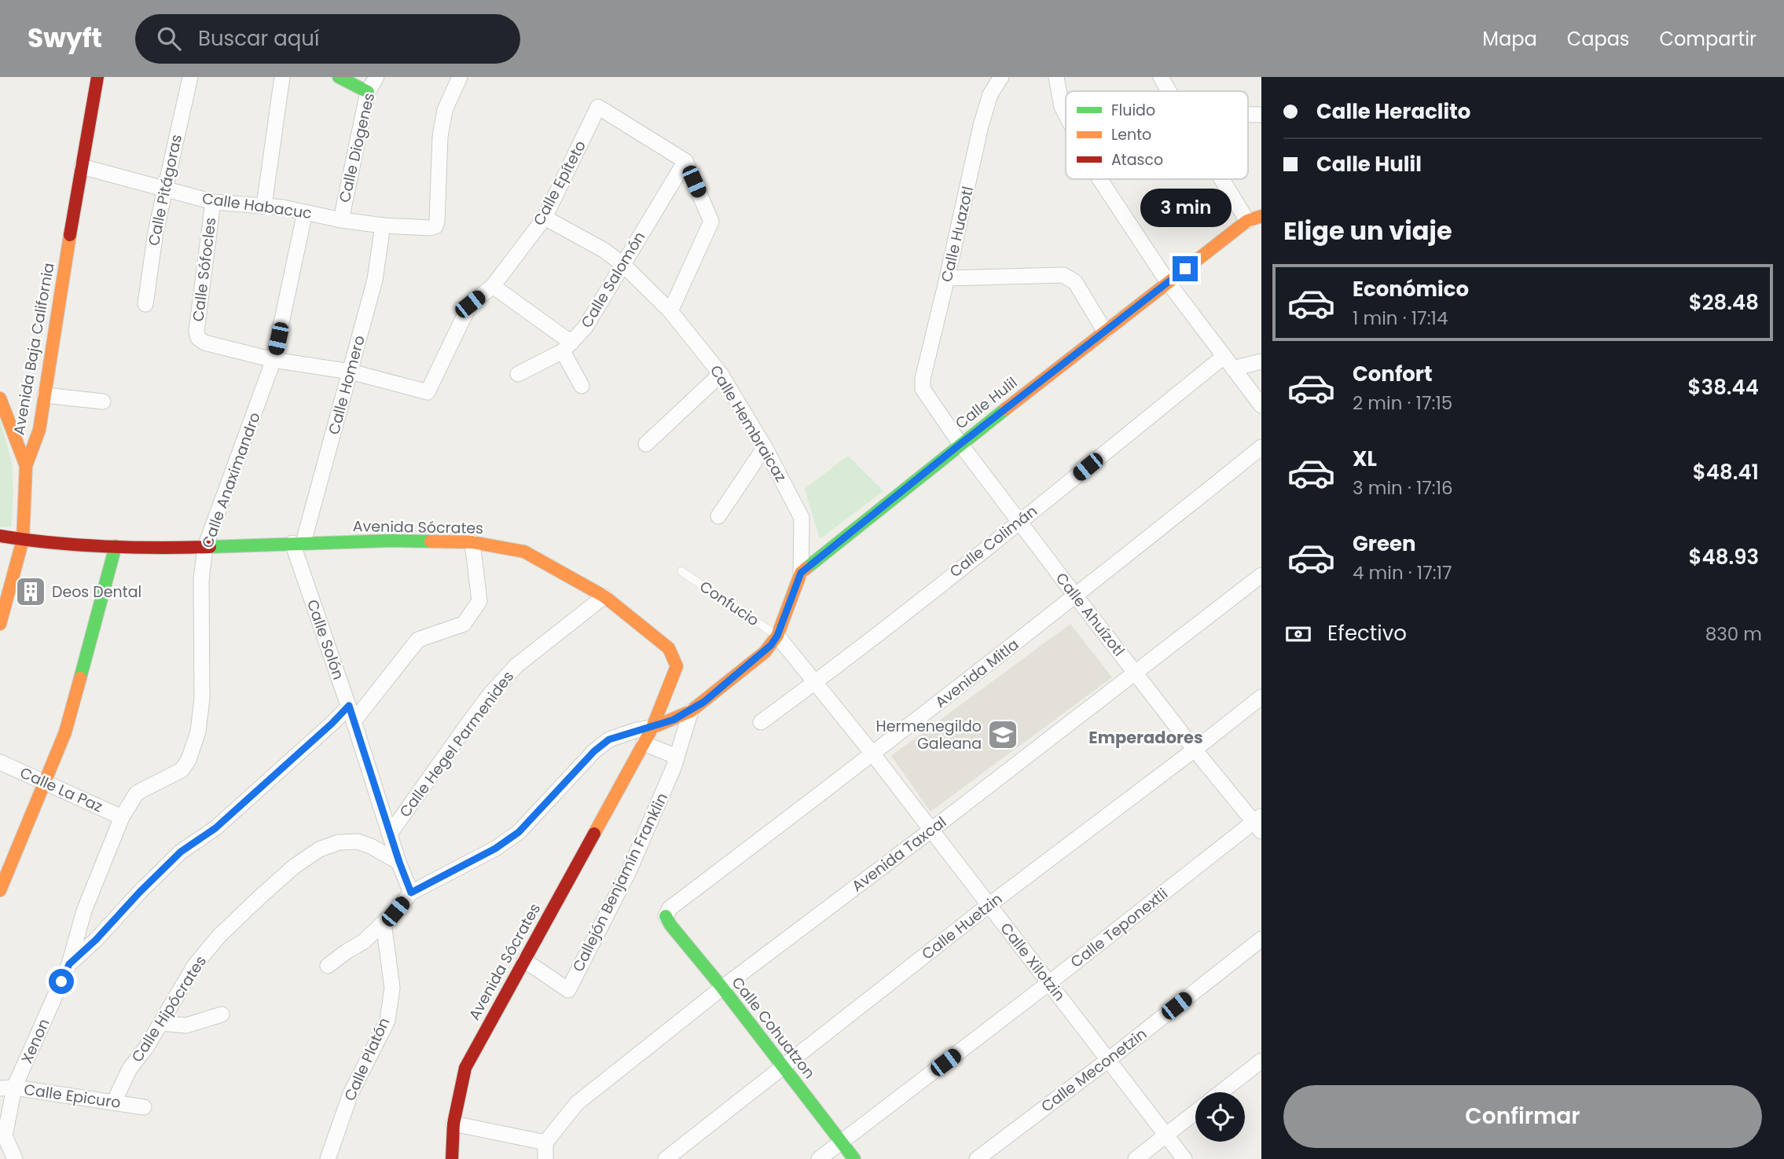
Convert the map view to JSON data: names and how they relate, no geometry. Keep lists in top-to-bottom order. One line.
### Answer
{"streets":{"street":["Calle Diogenes","Calle Epíteto","Calle Pitágoras","Calle Habacuc","Calle Huazotl","Calle Sófocles","Calle Salomón","Avenida Baja California","Calle Homero","Calle Hulil","Calle Hembraicaz","Calle Anaximandro","Avenida Sócrates","Calle Colimán","Calle Ahuízotl","Calle Solón","Avenida Mitla","Calle Hegel Parmenides","Calle La Paz","Avenida Taxcal","Callejón Benjamín Franklin","Calle Huetzin","Calle Teponextli","Calle Xilotzin","Calle Hipócrates","Calle Cohuatzon","Xenon","Calle Platón","Calle Meconetzin","Calle Epicuro"],"lane":["Confucio"]},"crossings":[["Calle Diogenes","Calle Habacuc"],["Calle Epíteto","Calle Salomón"],["Calle Epíteto","Calle Homero"],["Calle Epíteto","Calle Hembraicaz"],["Calle Pitágoras","Calle Habacuc"],["Calle Habacuc","Calle Sófocles"],["Calle Habacuc","Avenida Baja California"],["Calle Habacuc","Calle Homero"],["Calle Habacuc","Calle Anaximandro"],["Calle Huazotl","Calle Ahuízotl"],["Calle Sófocles","Calle Anaximandro"],["Calle Salomón","Calle Hembraicaz"],["Avenida Baja California","Avenida Sócrates"],["Calle Homero","Avenida Sócrates"],["Calle Homero","Calle Solón"],["Calle Hulil","Calle Hembraicaz"],["Calle Hulil","Calle Ahuízotl"],["Calle Anaximandro","Avenida Sócrates"],["Calle Anaximandro","Calle La Paz"],["Calle Anaximandro","Xenon"],["Avenida Sócrates","Calle Solón"],["Avenida Sócrates","Calle Hegel Parmenides"],["Avenida Sócrates","Callejón Benjamín Franklin"],["Calle Colimán","Calle Ahuízotl"],["Calle Colimán","Calle Xilotzin"],["Confucio","Calle Xilotzin"],["Calle Ahuízotl","Avenida Mitla"],["Calle Ahuízotl","Avenida Taxcal"],["Calle Ahuízotl","Calle Huetzin"],["Calle Ahuízotl","Calle Teponextli"],["Calle Solón","Calle Hegel Parmenides"],["Calle Solón","Calle Hipócrates"],["Avenida Mitla","Calle Xilotzin"],["Avenida Mitla","Calle Cohuatzon"],["Avenida Taxcal","Calle Xilotzin"],["Avenida Taxcal","Calle Cohuatzon"],["Calle Huetzin","Calle Xilotzin"],["Calle Huetzin","Calle Cohuatzon"],["Calle Teponextli","Calle Xilotzin"],["Calle Teponextli","Calle Cohuatzon"],["Calle Xilotzin","Calle Meconetzin"],["Calle Hipócrates","Calle Epicuro"],["Xenon","Calle Epicuro"]],"districts":["Emperadores"],"places":{"building":["Deos Dental"],"school or university":["Hermenegildo Galeana"]},"legend":["Fluido","Lento","Atasco"],"page":{"header":"Swyft","search":"Buscar aquí","nav":["Mapa","Capas","Compartir"],"banner":["Calle Heraclito","Calle Hulil"],"bubble":"3 min","heading":"Elige un viaje","list":[{"name":"Económico","note":"1 min · 17:14","value":"$28.48"},{"name":"Confort","note":"2 min · 17:15","value":"$38.44"},{"name":"XL","note":"3 min · 17:16","value":"$48.41"},{"name":"Green","note":"4 min · 17:17","value":"$48.93"}],"pay":["Efectivo","830 m"],"buttons":"Confirmar"}}
